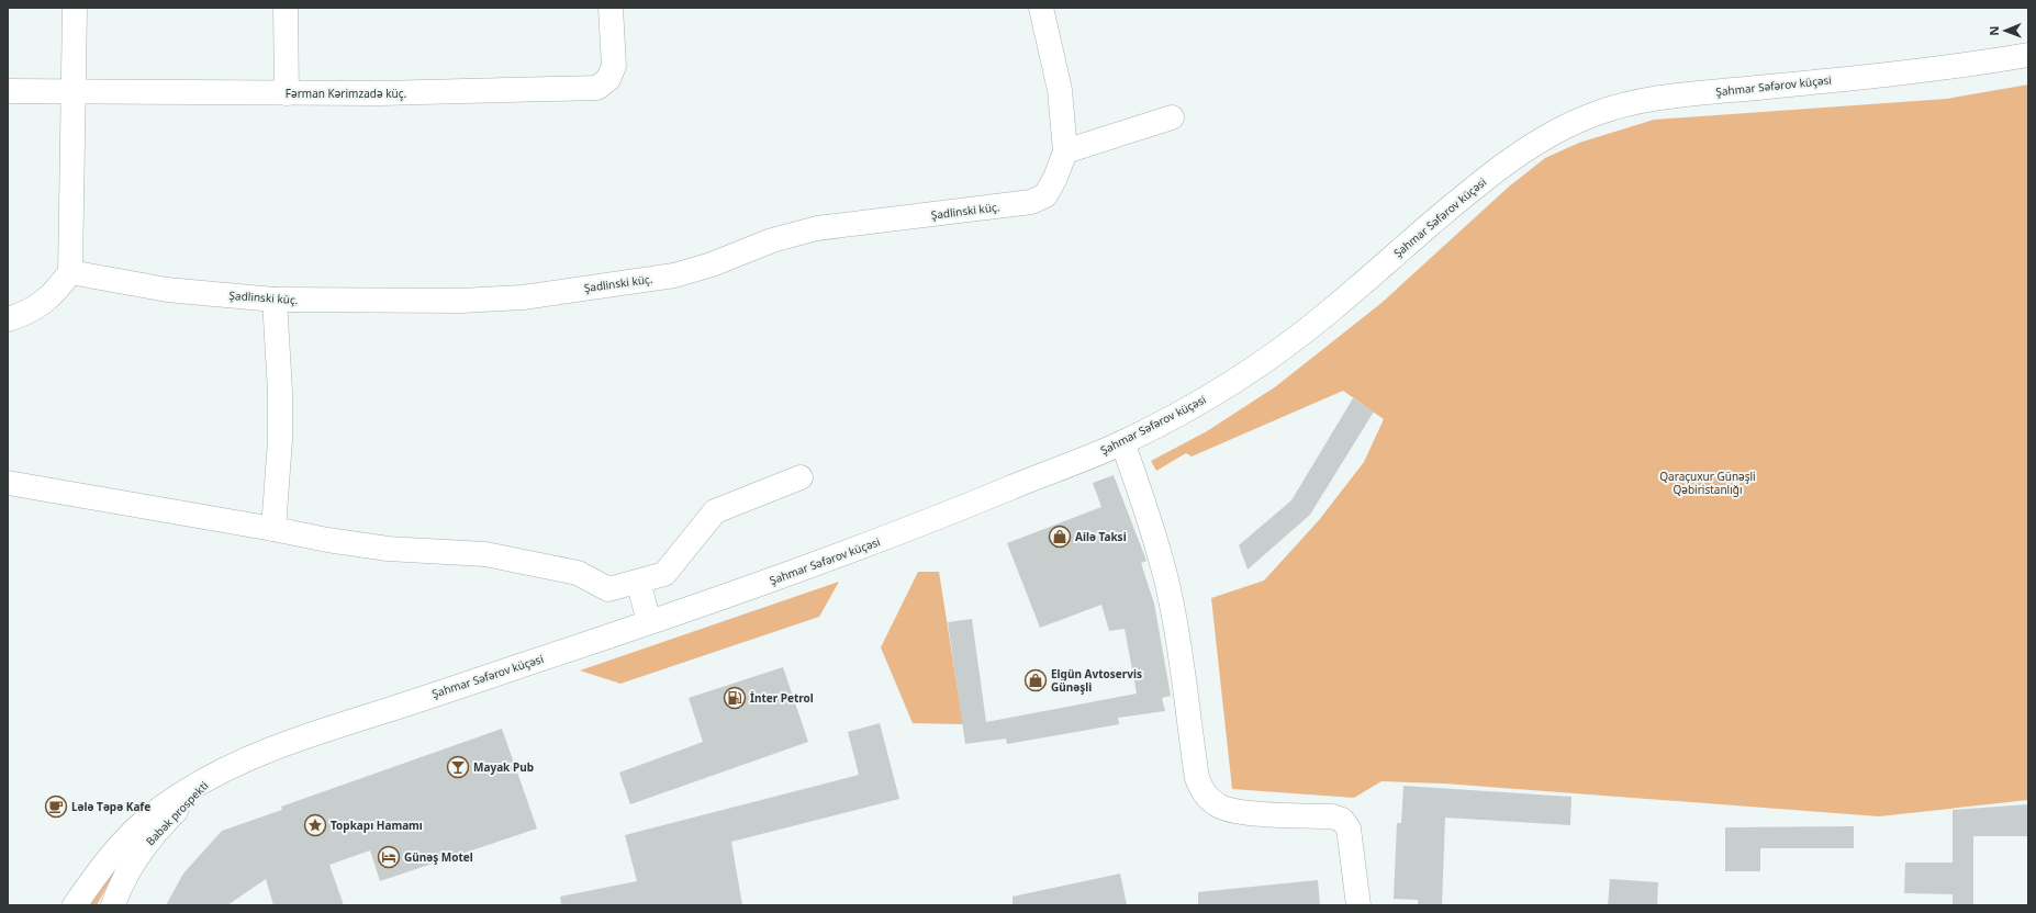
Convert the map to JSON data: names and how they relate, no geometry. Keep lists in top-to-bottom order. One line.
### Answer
{"streets":{"street":["Şahmar Səfərov küçəsi","Fərman Kərimzadə küç.","Şadlinski küç.","Babək prospekti"]},"crossings":[["Şahmar Səfərov küçəsi","Babək prospekti"]],"parks":["Qaraçuxur Günəşli Qəbiristanlığı"],"places":{"shop":["Ailə Taksi","Elgün Avtoservis Günəşli"],"fuel station":["İnter Petrol"],"bar":["Mayak Pub"],"cafe":["Lələ Təpə Kafe"],"place":["Topkapı Hamamı"],"hotel":["Günəş Motel"]},"north":"left"}
